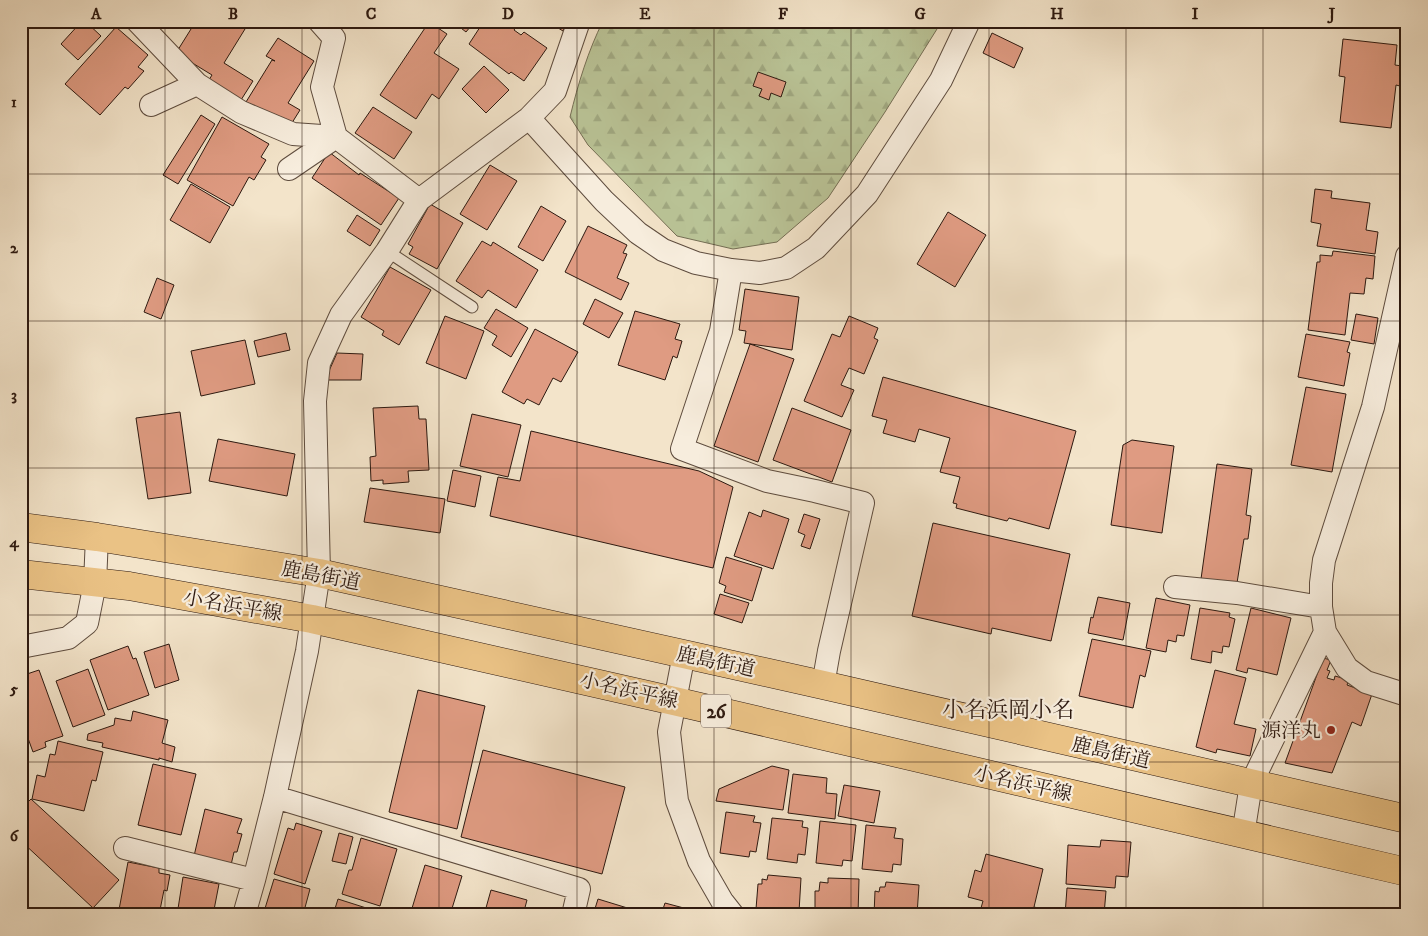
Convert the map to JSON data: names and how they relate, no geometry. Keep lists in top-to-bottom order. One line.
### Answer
{"streets":{"main road":["鹿島街道","小名浜平線","26"]},"districts":["小名浜岡小名"],"places":["源洋丸"],"grid":{"columns":["A","B","C","D","E","F","G","H","I","J"],"rows":["1","2","3","4","5","6"]}}
